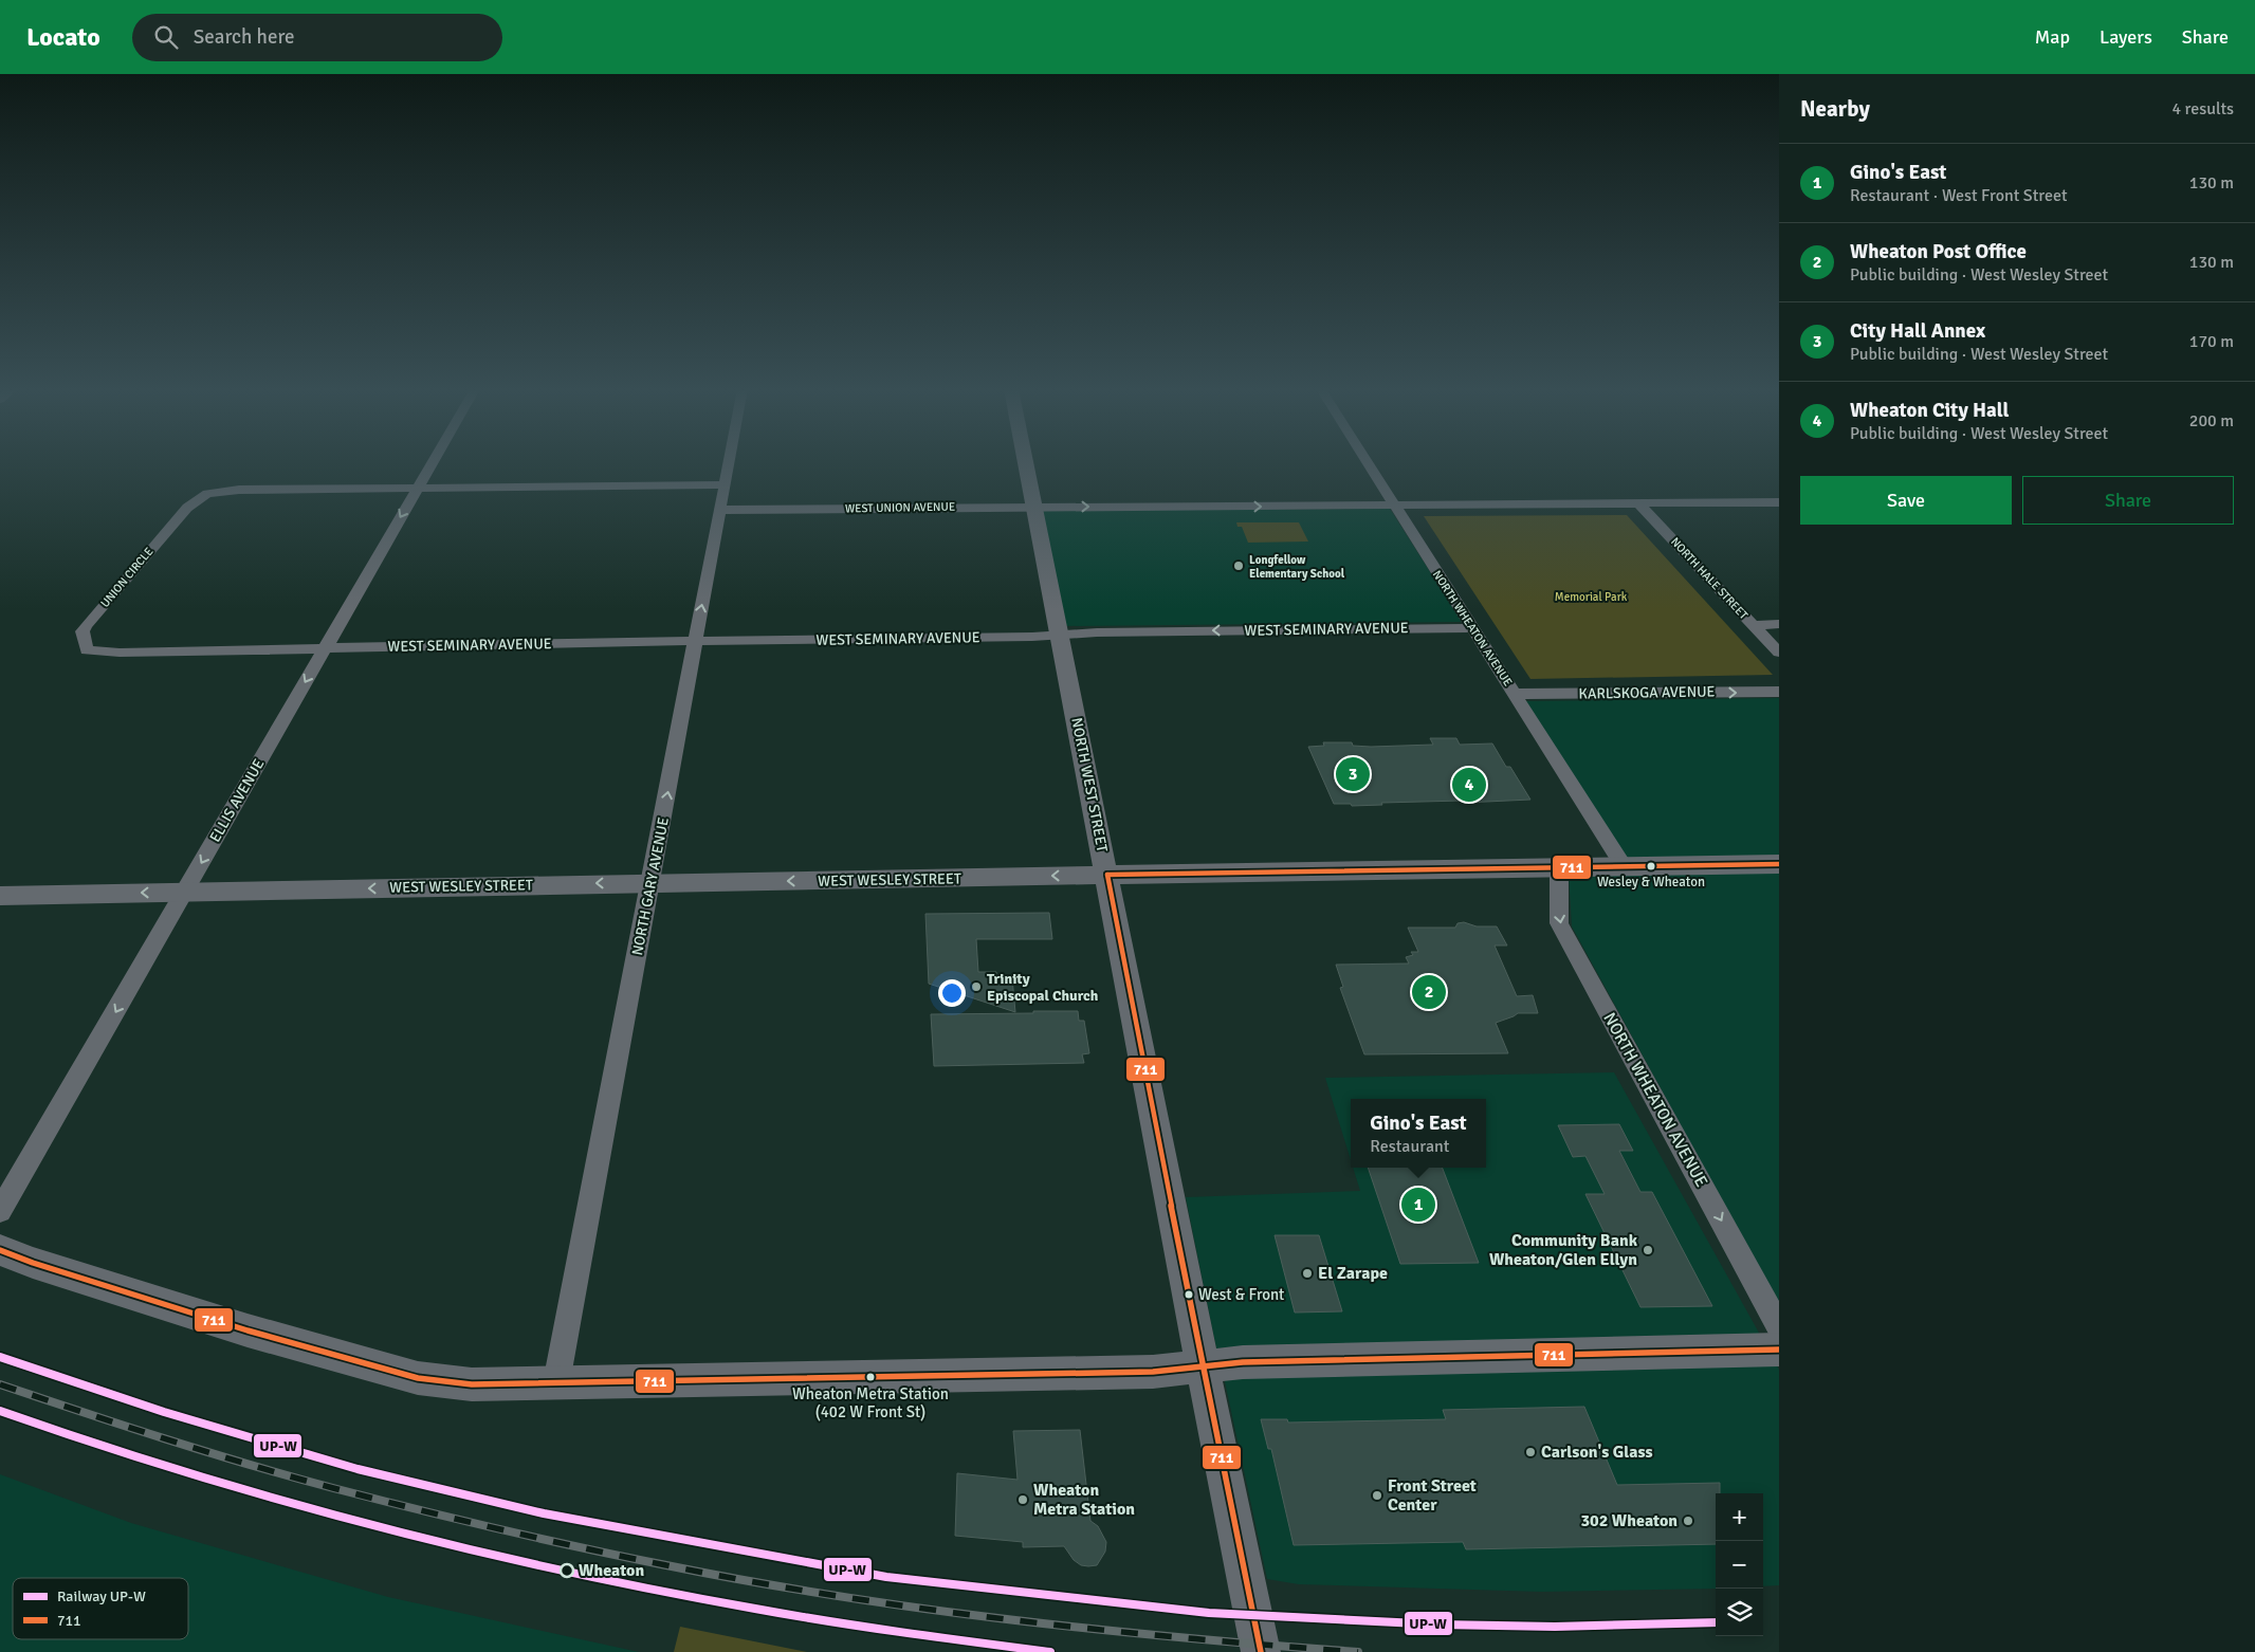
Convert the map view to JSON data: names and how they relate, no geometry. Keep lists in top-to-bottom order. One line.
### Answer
{"streets":{"street":["WEST UNION AVENUE","UNION CIRCLE","NORTH HALE STREET","NORTH WHEATON AVENUE","WEST SEMINARY AVENUE","KARLSKOGA AVENUE","NORTH WEST STREET","ELLIS AVENUE","WEST WESLEY STREET","NORTH GARY AVENUE"]},"crossings":[["WEST UNION AVENUE","NORTH HALE STREET"],["WEST UNION AVENUE","NORTH WHEATON AVENUE"],["WEST UNION AVENUE","NORTH WEST STREET"],["WEST UNION AVENUE","NORTH GARY AVENUE"],["UNION CIRCLE","WEST SEMINARY AVENUE"],["UNION CIRCLE","ELLIS AVENUE"],["NORTH WHEATON AVENUE","WEST SEMINARY AVENUE"],["NORTH WHEATON AVENUE","KARLSKOGA AVENUE"],["NORTH WHEATON AVENUE","WEST WESLEY STREET"],["WEST SEMINARY AVENUE","NORTH WEST STREET"],["WEST SEMINARY AVENUE","ELLIS AVENUE"],["WEST SEMINARY AVENUE","NORTH GARY AVENUE"],["NORTH WEST STREET","WEST WESLEY STREET"],["ELLIS AVENUE","WEST WESLEY STREET"],["WEST WESLEY STREET","NORTH GARY AVENUE"]],"one_way":["NORTH WHEATON AVENUE","WEST SEMINARY AVENUE","KARLSKOGA AVENUE","ELLIS AVENUE","WEST WESLEY STREET","NORTH GARY AVENUE"],"parks":["Memorial Park"],"places":["Longfellow Elementary School","Wesley & Wheaton","Trinity Episcopal Church","Community Bank Wheaton/Glen Ellyn","El Zarape","West & Front","Wheaton Metra Station (402 W Front St)","Carlson's Glass","Front Street Center","Wheaton Metra Station","302 Wheaton","Wheaton"],"lines":["transit line 711","rail line UP-W"],"legend":["Railway UP-W","711"],"page":{"header":"Locato","search":"Search here","nav":["Map","Layers","Share"],"heading":["Nearby","4 results"],"list":[{"mark":"1","name":"Gino's East","note":"Restaurant · West Front Street","value":"130 m"},{"mark":"2","name":"Wheaton Post Office","note":"Public building · West Wesley Street","value":"130 m"},{"mark":"3","name":"City Hall Annex","note":"Public building · West Wesley Street","value":"170 m"},{"mark":"4","name":"Wheaton City Hall","note":"Public building · West Wesley Street","value":"200 m"}],"buttons":["Save","Share"],"pins":["3","4","2","1"],"popup":["Gino's East","Restaurant"],"map_buttons":["+","−"]}}
